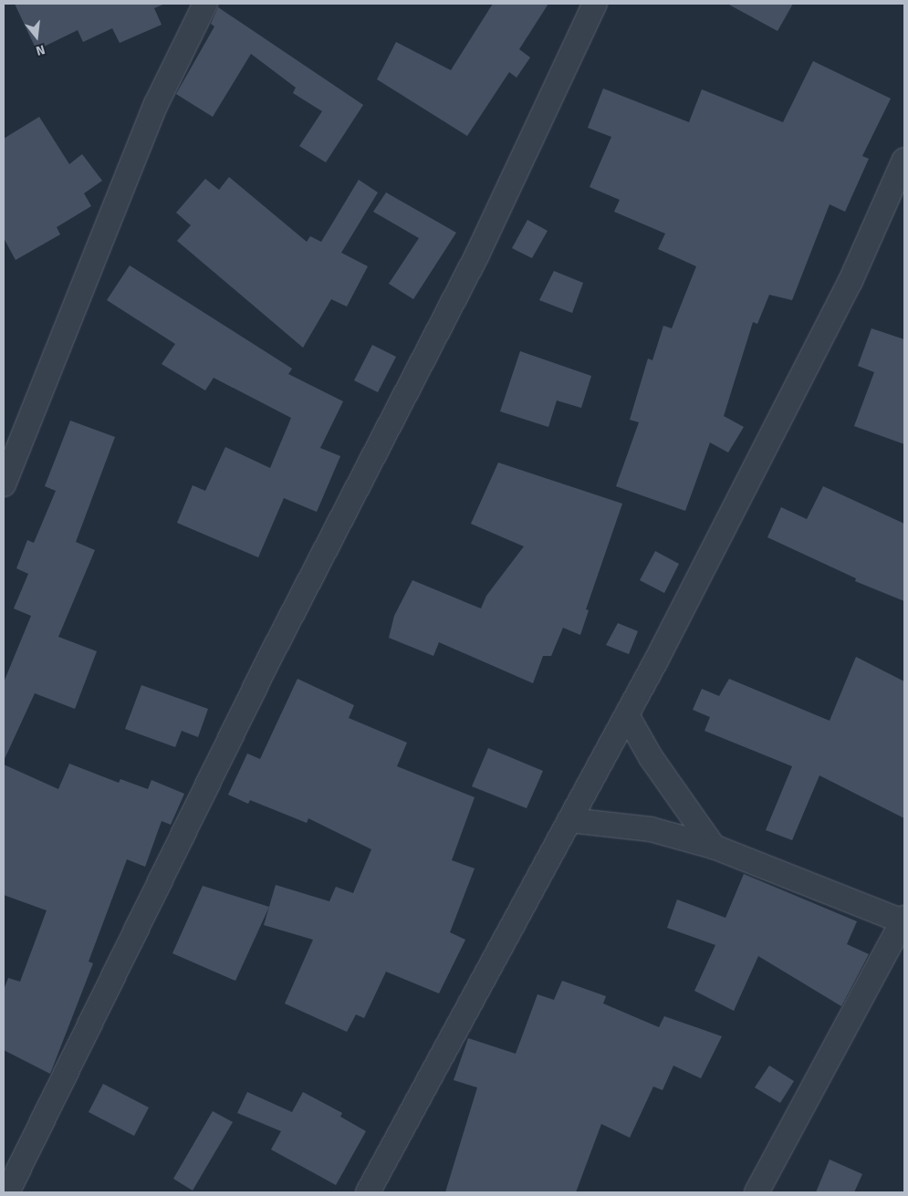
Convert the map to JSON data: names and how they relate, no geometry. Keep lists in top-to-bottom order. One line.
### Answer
{"north":"bottom"}
